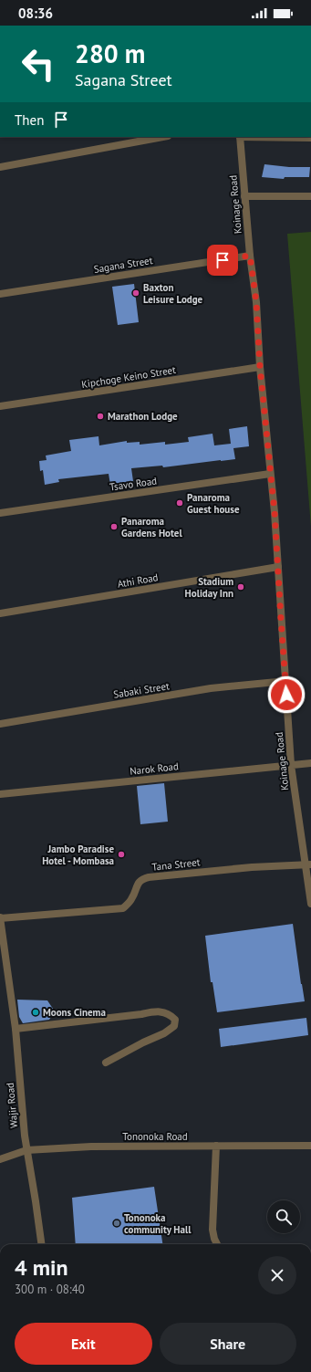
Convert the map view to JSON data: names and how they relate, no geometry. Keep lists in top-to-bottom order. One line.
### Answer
{"streets":{"street":["Koinage Road","Sagana Street","Kipchoge Keino Street","Tsavo Road","Athi Road","Sabaki Street","Narok Road","Tana Street","Wajir Road","Tononoka Road"]},"crossings":[["Koinage Road","Sagana Street"],["Koinage Road","Kipchoge Keino Street"],["Koinage Road","Tsavo Road"],["Koinage Road","Athi Road"],["Koinage Road","Sabaki Street"],["Koinage Road","Narok Road"],["Koinage Road","Tana Street"],["Tana Street","Wajir Road"],["Wajir Road","Tononoka Road"]],"places":["Baxton Leisure Lodge","Marathon Lodge","Panaroma Guest house","Panaroma Gardens Hotel","Stadium Holiday Inn","Jambo Paradise Hotel - Mombasa","Moons Cinema","Tononoka community Hall"],"page":{"status":"08:36","turn":["280 m","Sagana Street"],"then":"Then","heading":["4 min","300 m · 08:40"],"buttons":["Exit","Share"]}}
